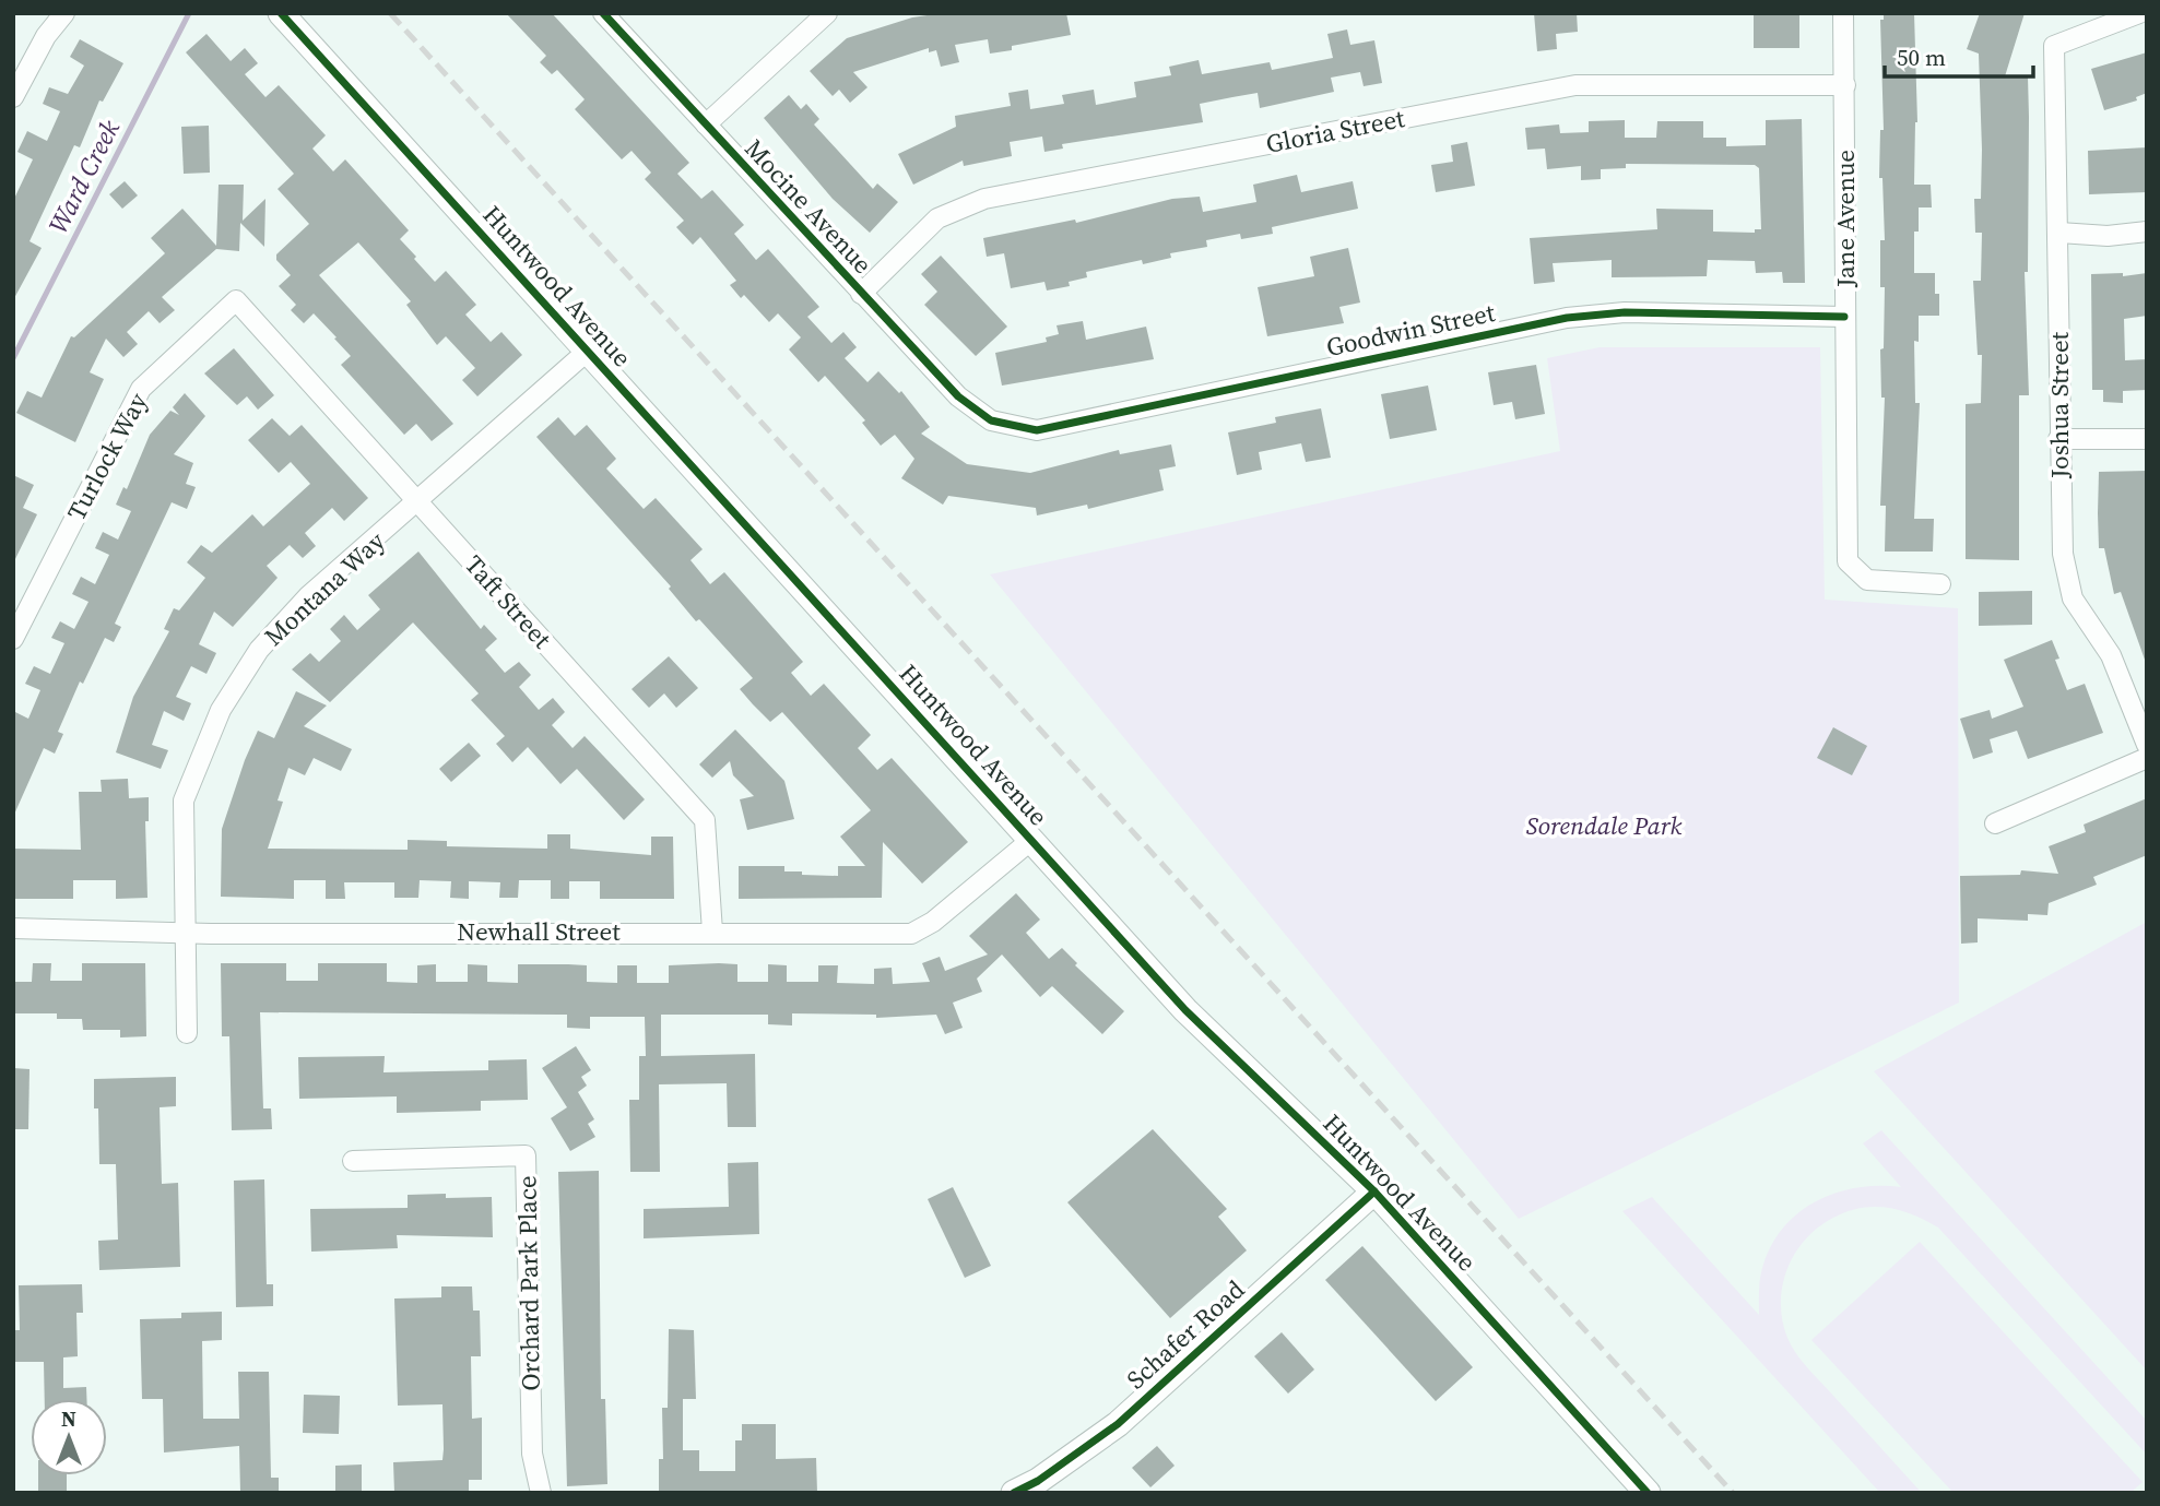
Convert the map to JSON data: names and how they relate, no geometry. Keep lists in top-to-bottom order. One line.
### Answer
{"streets":{"street":["Gloria Street","Mocine Avenue","Jane Avenue","Huntwood Avenue","Goodwin Street","Joshua Street","Turlock Way","Montana Way","Taft Street","Newhall Street","Orchard Park Place","Schafer Road"]},"crossings":[["Gloria Street","Mocine Avenue"],["Gloria Street","Jane Avenue"],["Mocine Avenue","Goodwin Street"],["Jane Avenue","Goodwin Street"],["Huntwood Avenue","Montana Way"],["Huntwood Avenue","Newhall Street"],["Huntwood Avenue","Schafer Road"],["Turlock Way","Taft Street"],["Montana Way","Taft Street"],["Montana Way","Newhall Street"],["Taft Street","Newhall Street"]],"water":["Ward Creek"],"parks":["Sorendale Park"],"scale_bar":"50 m","north":"top"}
